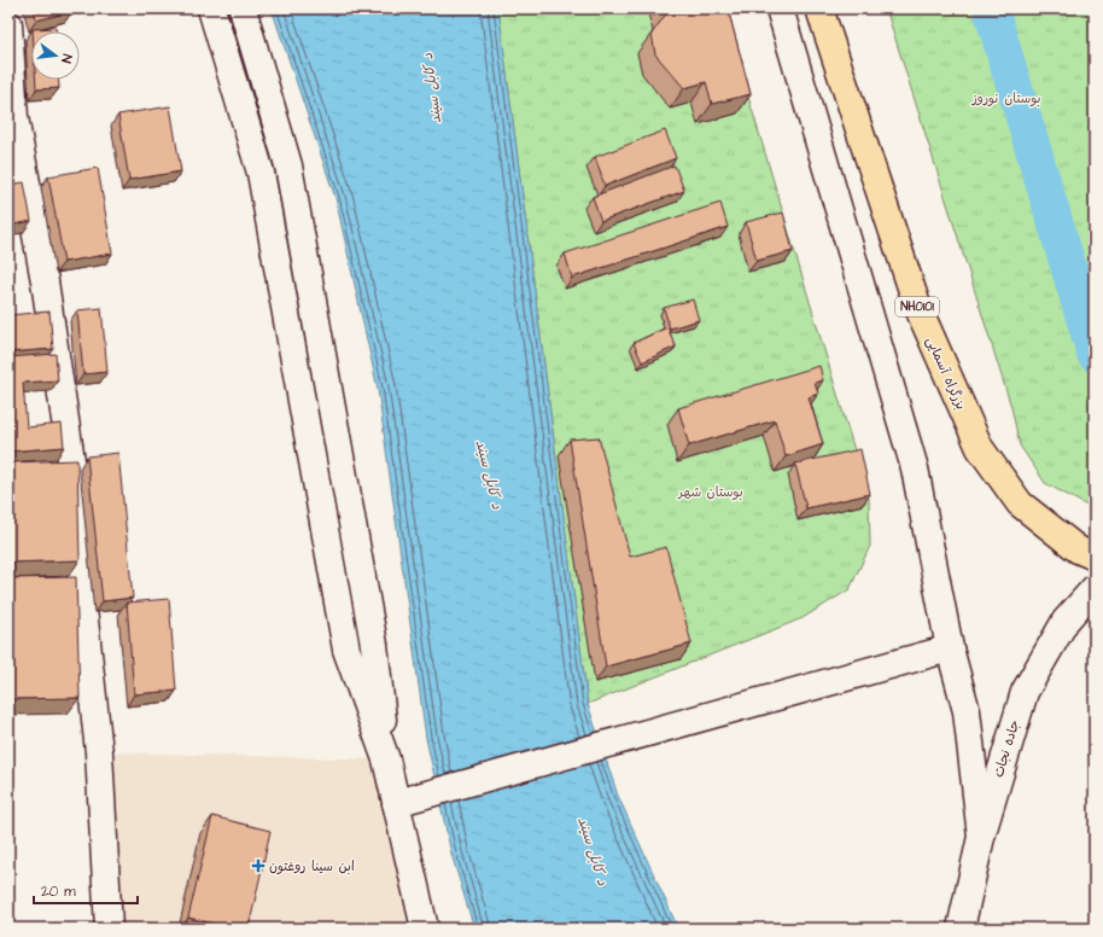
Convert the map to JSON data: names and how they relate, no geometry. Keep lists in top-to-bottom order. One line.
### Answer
{"streets":{"highway":["NH0101","بزرگراه آسمایی"],"main road":["جاده نجات"]},"water":["د کابل سيند"],"parks":["بوستان نوروز","بوستان شهر"],"places":{"health":["ابن سینا روغتون"]},"scale_bar":"20 m","north":"right"}
